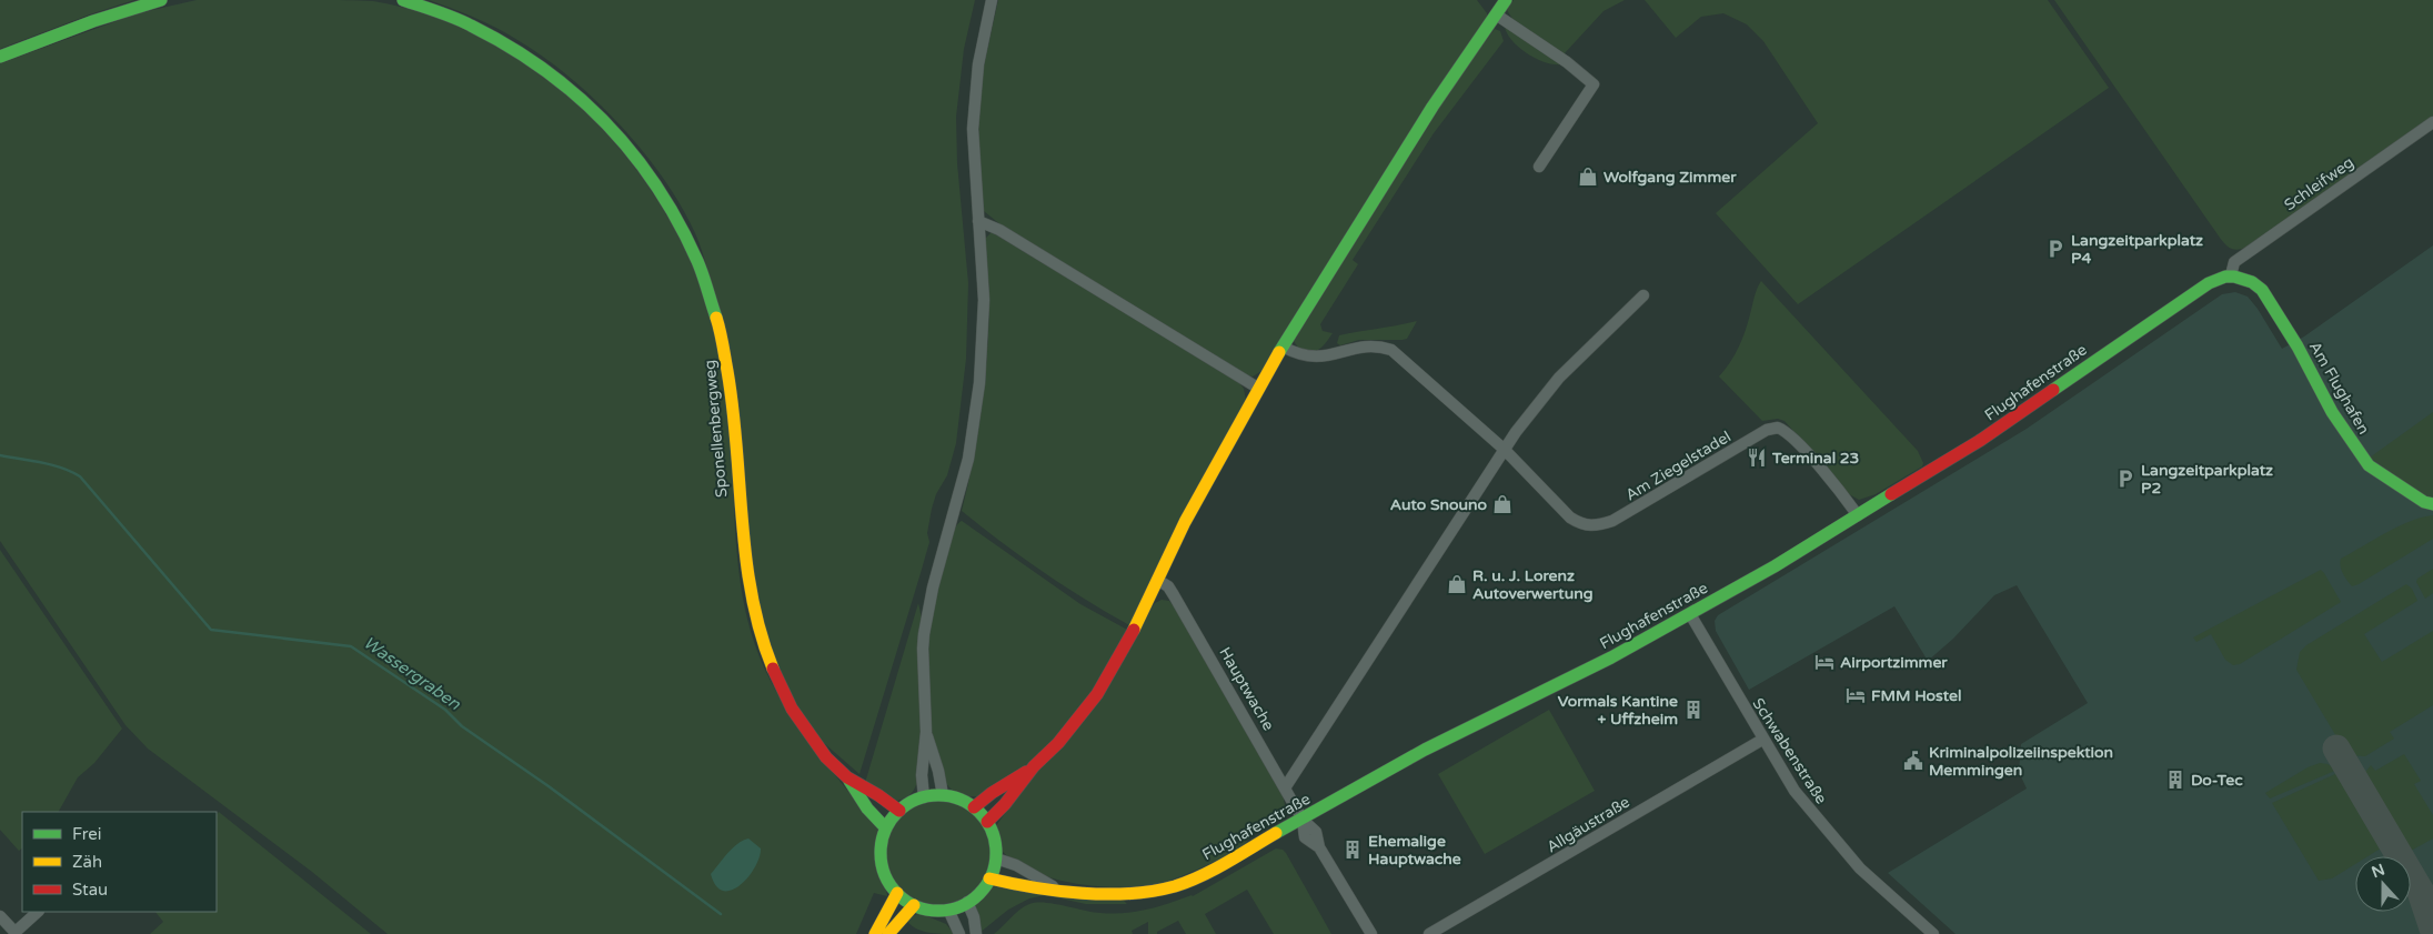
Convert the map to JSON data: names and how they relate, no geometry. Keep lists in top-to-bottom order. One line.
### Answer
{"streets":{"street":["Schleifweg","Flughafenstraße","Am Flughafen","Sponellenbergweg","Am Ziegelstadel","Hauptwache","Schwabenstraße","Allgäustraße"]},"crossings":[["Schleifweg","Flughafenstraße"],["Schleifweg","Am Flughafen"],["Flughafenstraße","Am Flughafen"],["Flughafenstraße","Sponellenbergweg"],["Flughafenstraße","Am Ziegelstadel"],["Flughafenstraße","Hauptwache"],["Flughafenstraße","Schwabenstraße"],["Schwabenstraße","Allgäustraße"]],"water":["Wassergraben"],"places":{"shop":["Wolfgang Zimmer","Auto Snouno","R. u. J. Lorenz Autoverwertung"],"parking":["Langzeitparkplatz P4","Langzeitparkplatz P2"],"restaurant":["Terminal 23"],"hotel":["Airportzimmer","FMM Hostel"],"building":["Vormals Kantine + Uffzheim","Do-Tec","Ehemalige Hauptwache"],"public building":["Kriminalpolizeiinspektion Memmingen"]},"legend":["Frei","Zäh","Stau"],"north":"top"}
